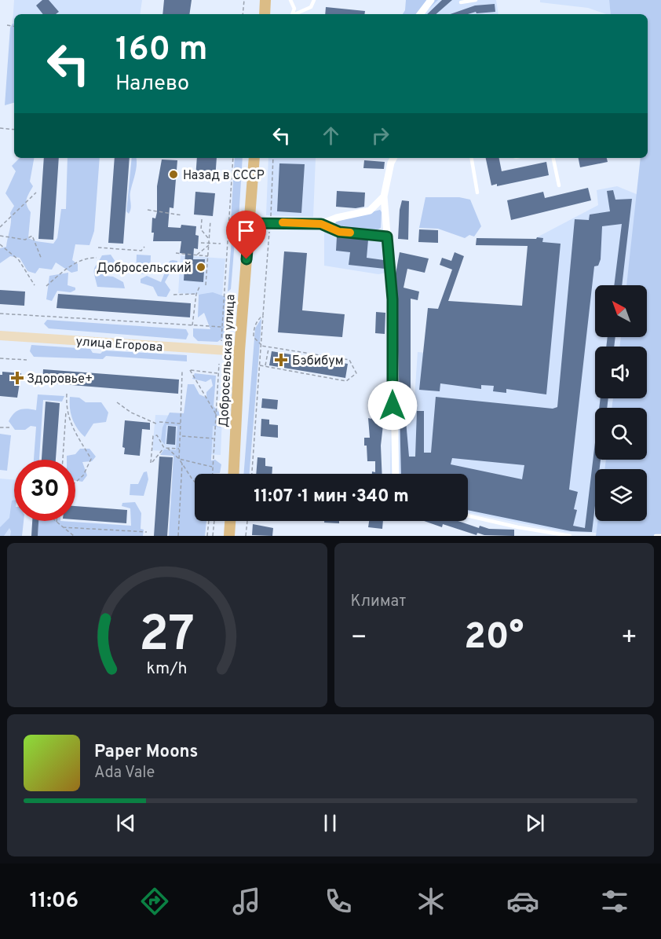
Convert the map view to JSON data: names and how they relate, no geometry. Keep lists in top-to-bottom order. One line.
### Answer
{"streets":{"main road":["улица Егорова","Добросельская улица"]},"crossings":[["улица Егорова","Добросельская улица"]],"places":{"other":["Назад в СССР","Добросельский"],"health":["Бэбибум","Здоровье+"]},"north":"top left","page":{"turn":["160 m","Налево"],"limit":"30","trip":"11:07 · 1 мин · 340 m","tile":"Климат","heat":["−","20°","+"],"song":["Paper Moons","Ada Vale"],"tabs":"11:06","gauge":["27","km/h"]}}
